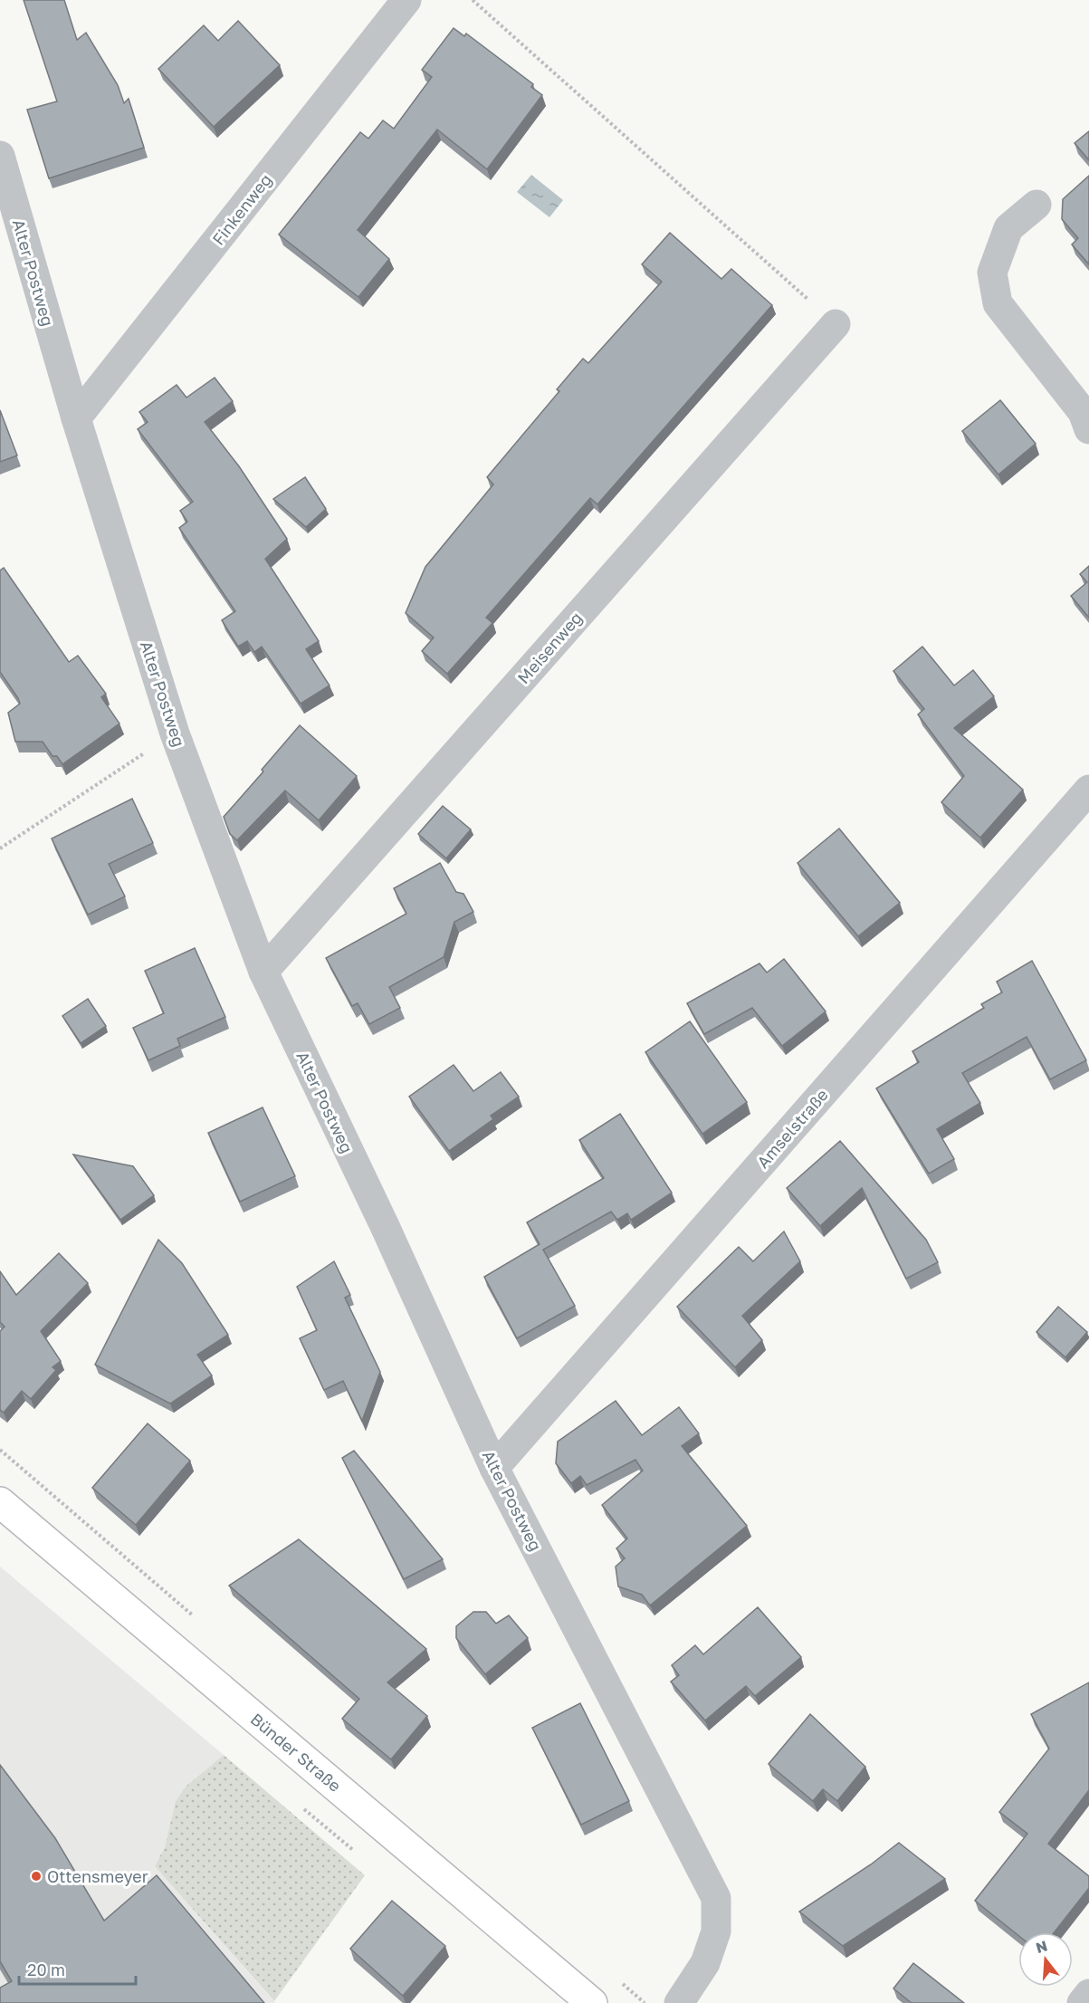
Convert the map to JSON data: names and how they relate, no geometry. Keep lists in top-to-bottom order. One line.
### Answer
{"streets":{"main road":["Bünder Straße"],"street":["Finkenweg","Alter Postweg","Meisenweg","Amselstraße"]},"crossings":[["Finkenweg","Alter Postweg"],["Alter Postweg","Meisenweg"],["Alter Postweg","Amselstraße"]],"places":["Ottensmeyer"],"scale_bar":"20 m","north":"top"}
